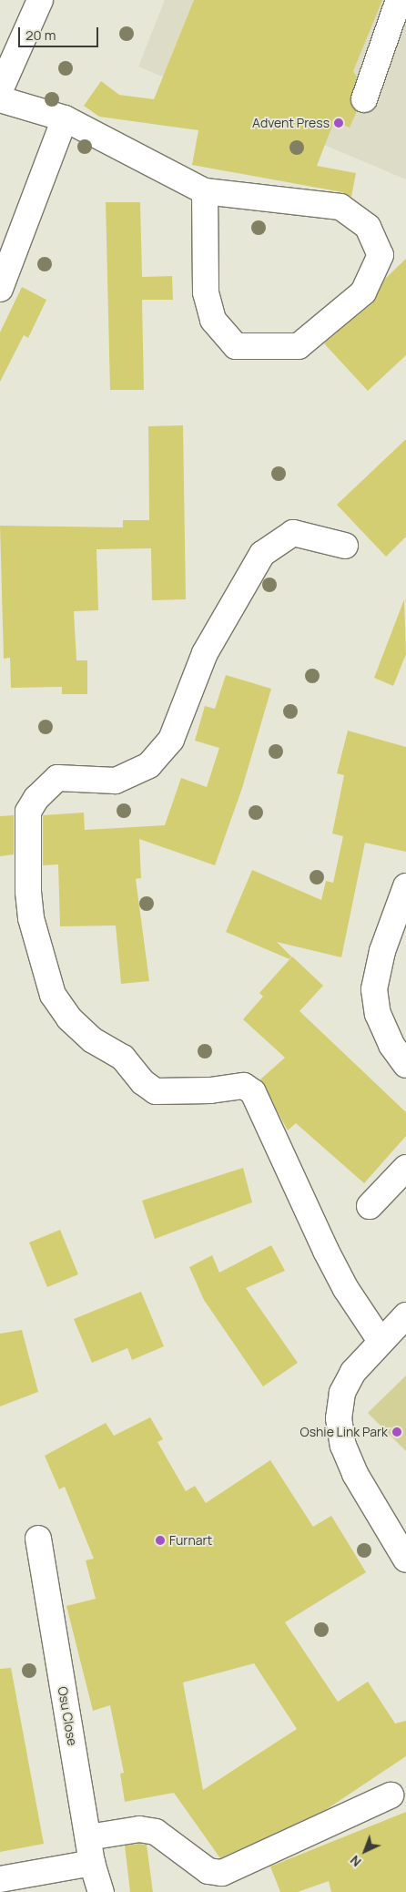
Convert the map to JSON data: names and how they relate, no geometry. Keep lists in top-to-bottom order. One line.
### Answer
{"streets":{"street":["Osu Close"]},"places":["Advent Press","Oshie Link Park","Furnart"],"scale_bar":"20 m","north":"bottom left"}
